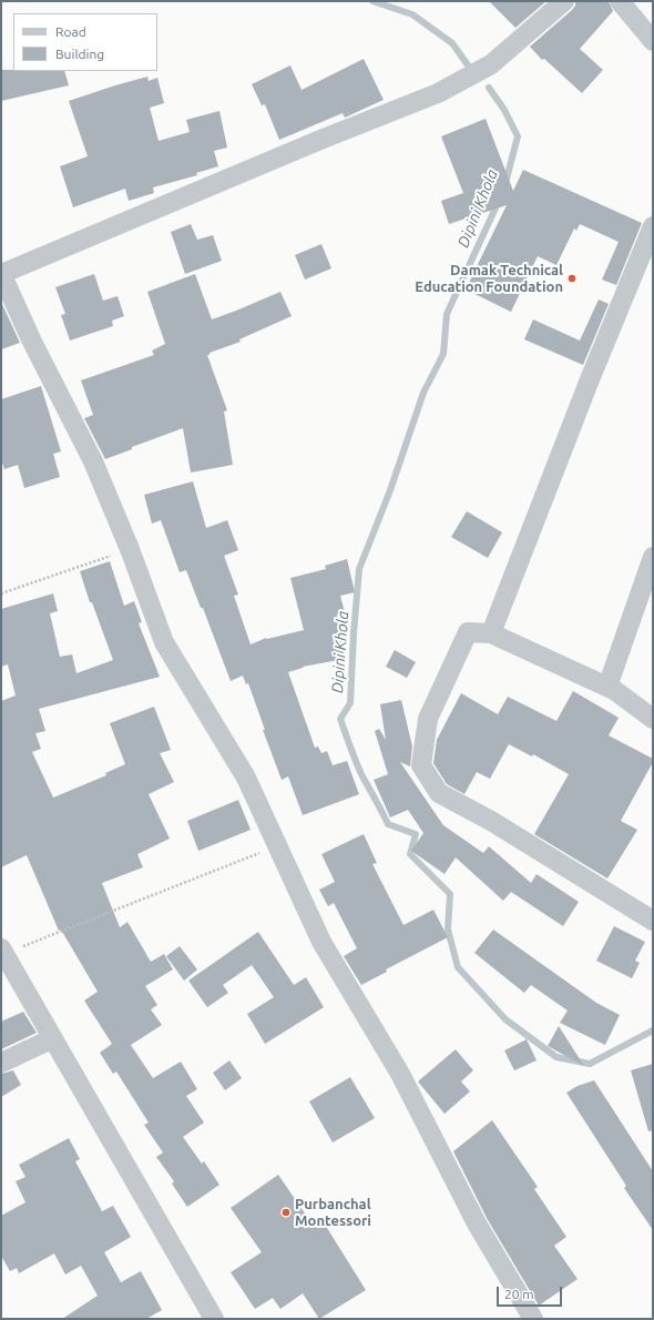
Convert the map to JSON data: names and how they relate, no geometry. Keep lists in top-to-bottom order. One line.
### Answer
{"water":["Dipini Khola"],"places":["Damak Technical Education Foundation","Purbanchal Montessori"],"legend":["Road","Building"],"scale_bar":"20 m"}
